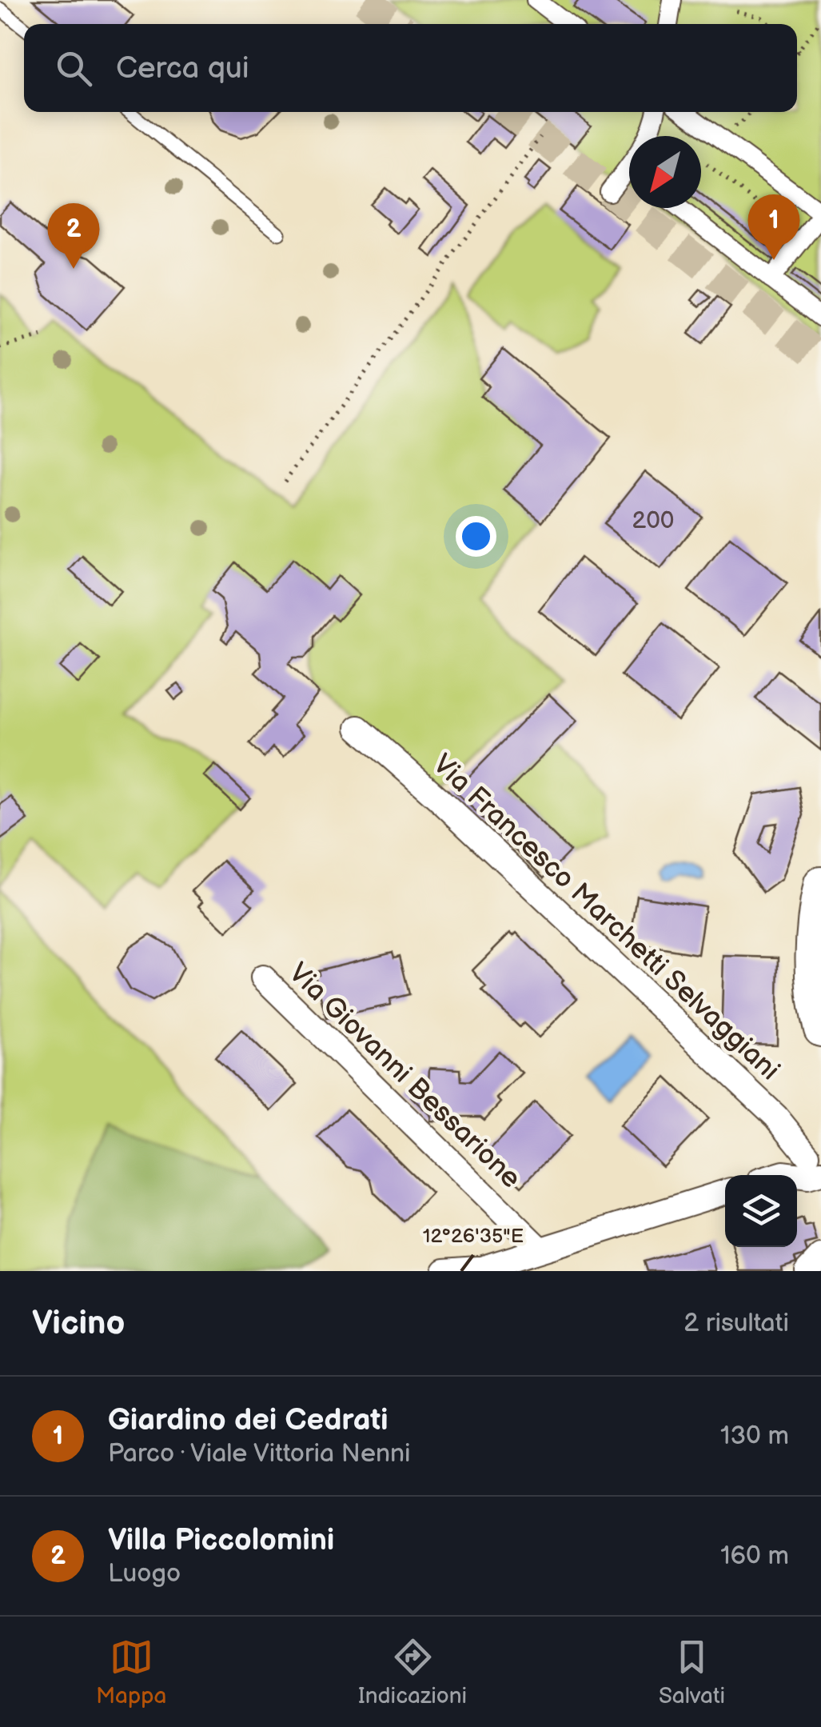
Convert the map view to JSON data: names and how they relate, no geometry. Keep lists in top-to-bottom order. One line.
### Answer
{"streets":{"street":["Via Francesco Marchetti Selvaggiani","Via Giovanni Bessarione"]},"house_numbers":["200"],"north":"bottom left","page":{"search":"Cerca qui","pins":["1","2"],"heading":["Vicino","2 risultati"],"list":[{"mark":"1","name":"Giardino dei Cedrati","note":"Parco · Viale Vittoria Nenni","value":"130 m"},{"mark":"2","name":"Villa Piccolomini","note":"Luogo","value":"160 m"}],"nav":["Mappa","Indicazioni","Salvati"]},"coordinates":["12°26'35\"E"]}
